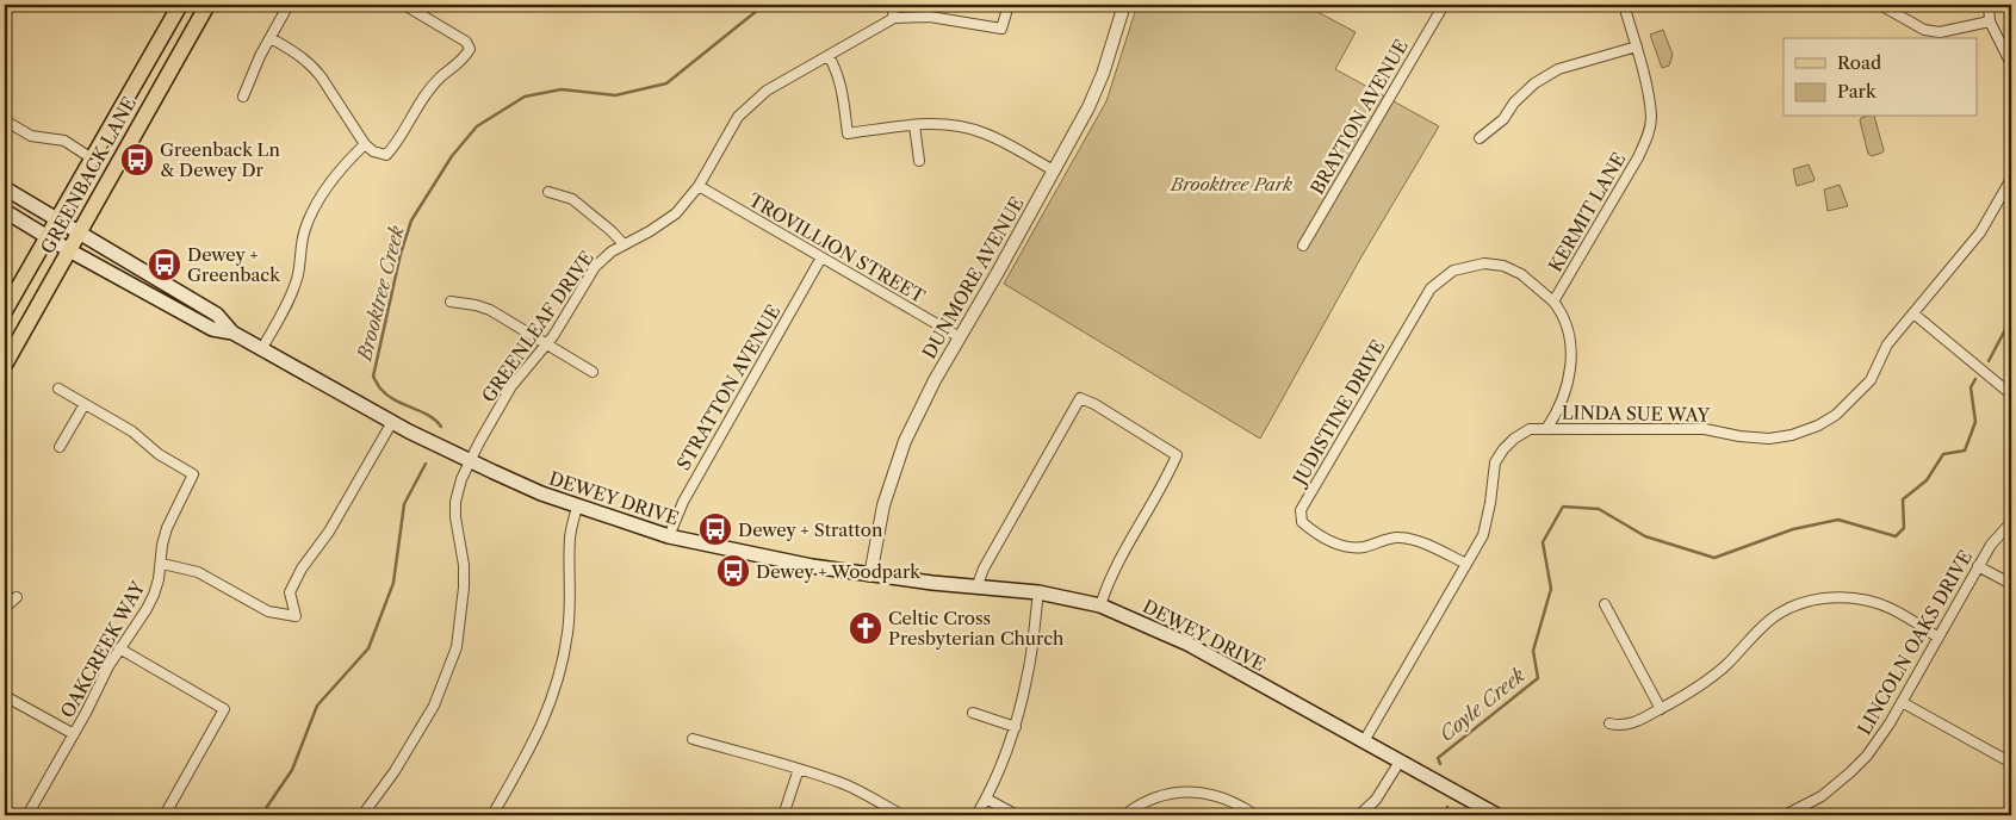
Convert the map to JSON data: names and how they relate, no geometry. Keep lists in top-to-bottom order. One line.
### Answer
{"streets":{"main road":["GREENBACK LANE","DEWEY DRIVE"],"street":["BRAYTON AVENUE","KERMIT LANE","TROVILLION STREET","DUNMORE AVENUE","GREENLEAF DRIVE","STRATTON AVENUE","JUDISTINE DRIVE","LINDA SUE WAY","LINCOLN OAKS DRIVE","OAKCREEK WAY"]},"crossings":[["GREENBACK LANE","DEWEY DRIVE"],["KERMIT LANE","JUDISTINE DRIVE"],["TROVILLION STREET","DUNMORE AVENUE"],["TROVILLION STREET","GREENLEAF DRIVE"],["TROVILLION STREET","STRATTON AVENUE"],["DUNMORE AVENUE","DEWEY DRIVE"],["GREENLEAF DRIVE","DEWEY DRIVE"],["STRATTON AVENUE","DEWEY DRIVE"],["JUDISTINE DRIVE","LINDA SUE WAY"],["LINDA SUE WAY","DEWEY DRIVE"]],"water":["Brooktree Creek","Coyle Creek"],"parks":["Brooktree Park"],"places":{"bus stop":["Greenback Ln & Dewey Dr","Dewey + Greenback","Dewey + Stratton","Dewey + Woodpark"],"church":["Celtic Cross Presbyterian Church"]},"legend":["Road","Park"]}
